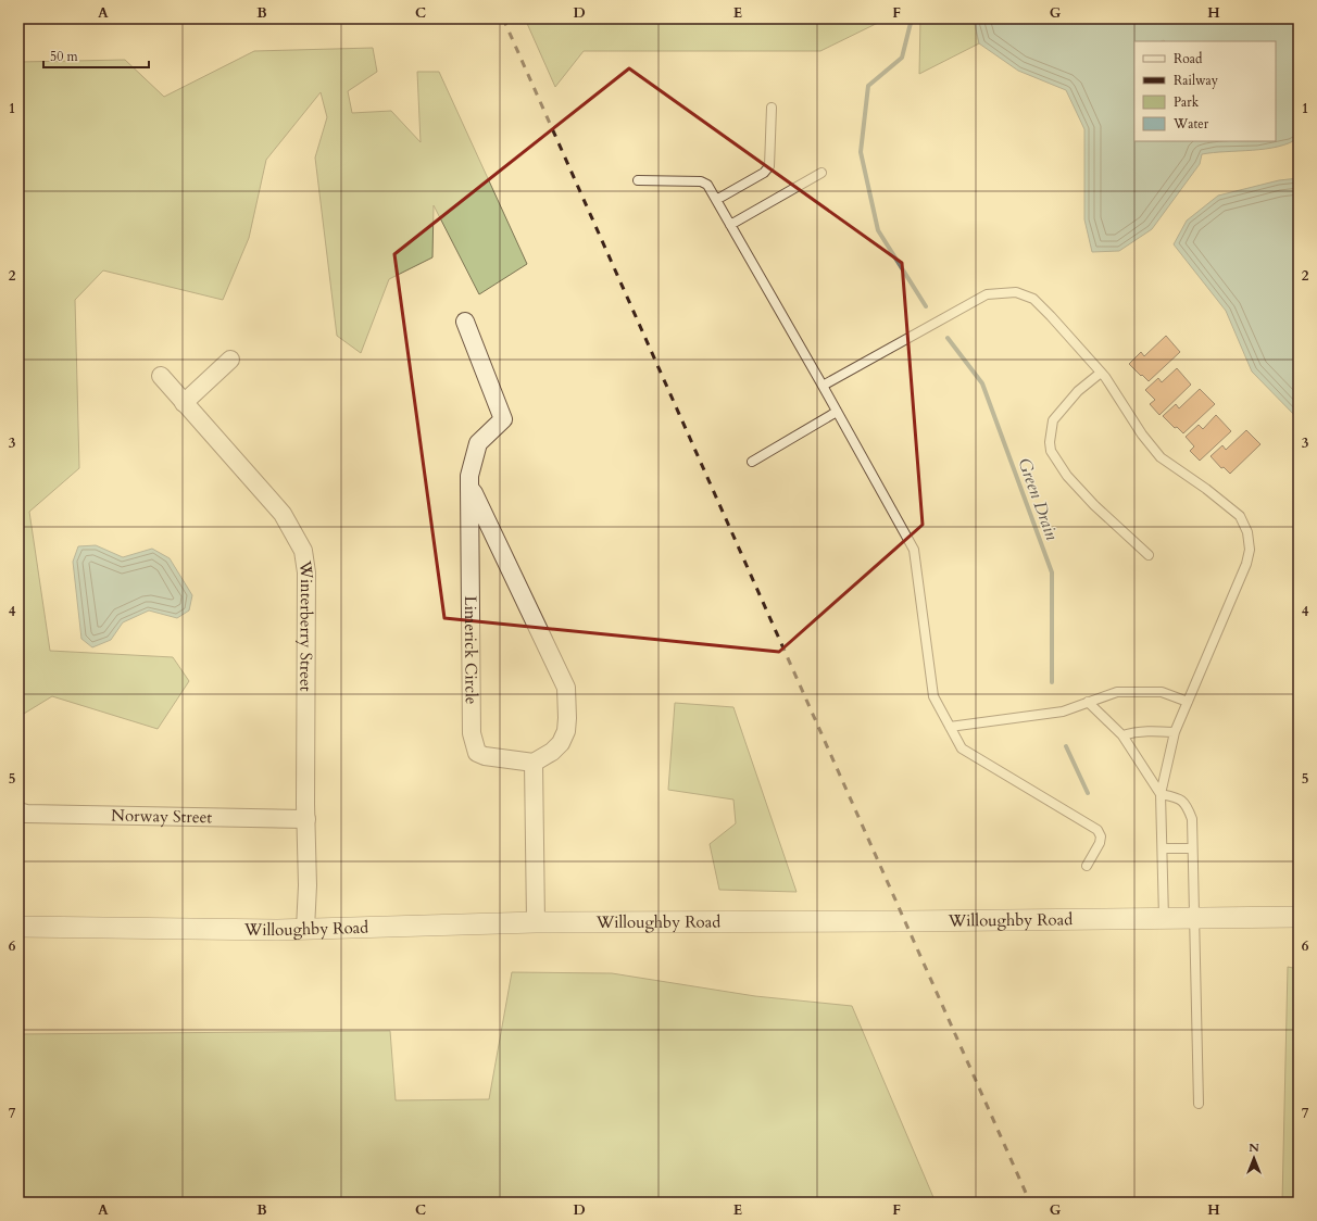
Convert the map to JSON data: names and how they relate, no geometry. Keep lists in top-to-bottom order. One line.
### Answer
{"streets":{"street":["Winterberry Street","Limerick Circle","Norway Street","Willoughby Road"]},"crossings":[["Winterberry Street","Norway Street"],["Winterberry Street","Willoughby Road"]],"water":["Green Drain"],"legend":["Road","Railway","Park","Water"],"scale_bar":"50 m","north":"top","grid":{"columns":["A","B","C","D","E","F","G","H"],"rows":["1","2","3","4","5","6","7"]}}
